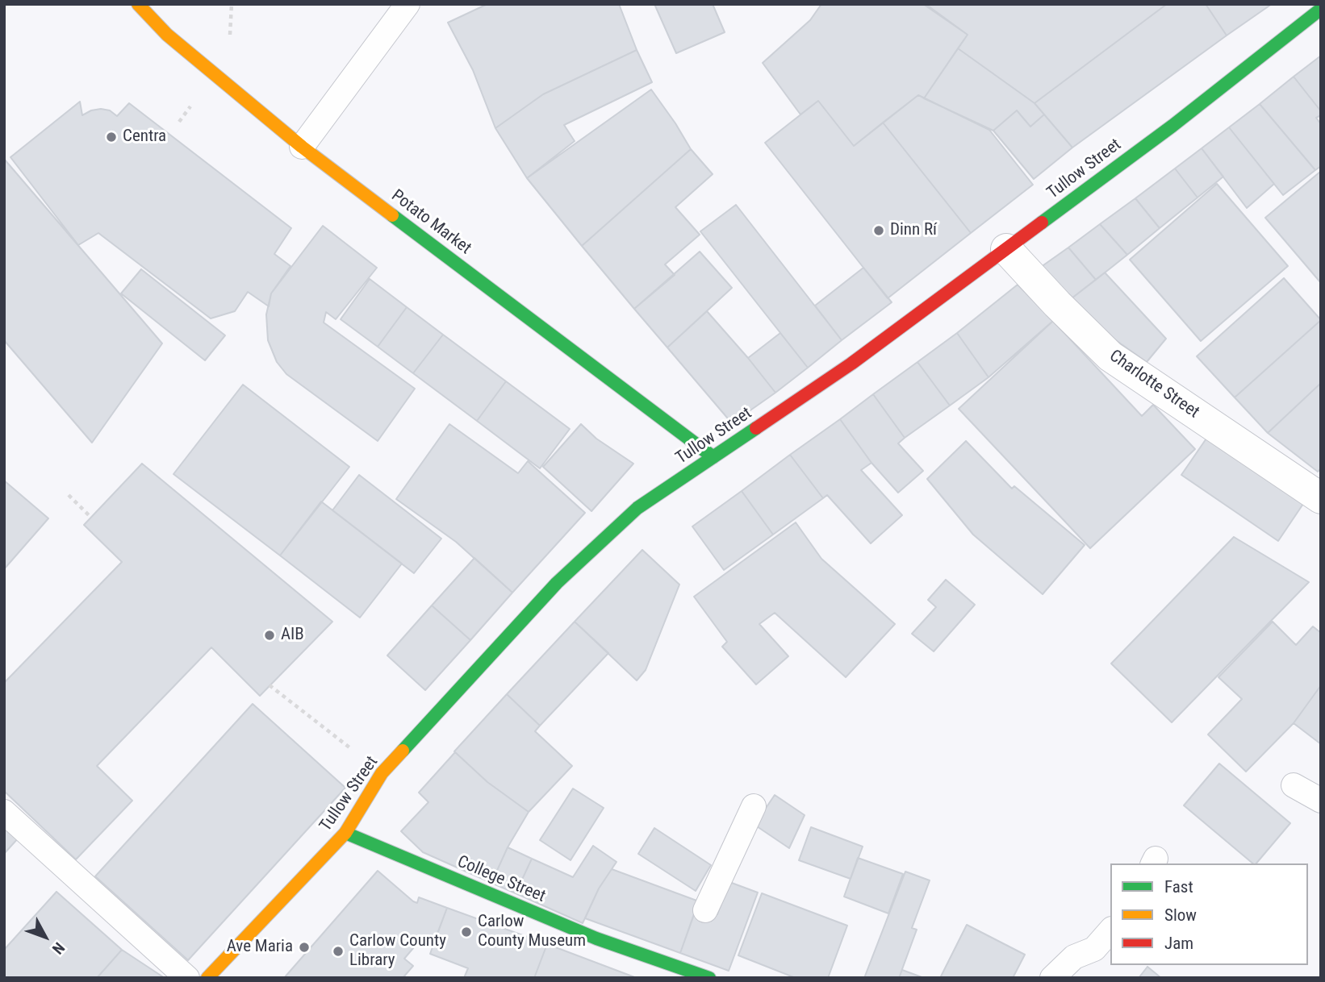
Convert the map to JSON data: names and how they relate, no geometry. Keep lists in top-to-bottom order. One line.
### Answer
{"streets":{"main road":["Tullow Street","Potato Market","College Street"],"street":["Charlotte Street"]},"crossings":[["Tullow Street","Potato Market"],["Tullow Street","Charlotte Street"],["Tullow Street","College Street"]],"places":["Centra","Dinn Rí","AIB","Carlow County Museum","Ave Maria","Carlow County Library"],"legend":["Fast","Slow","Jam"],"north":"bottom right"}
